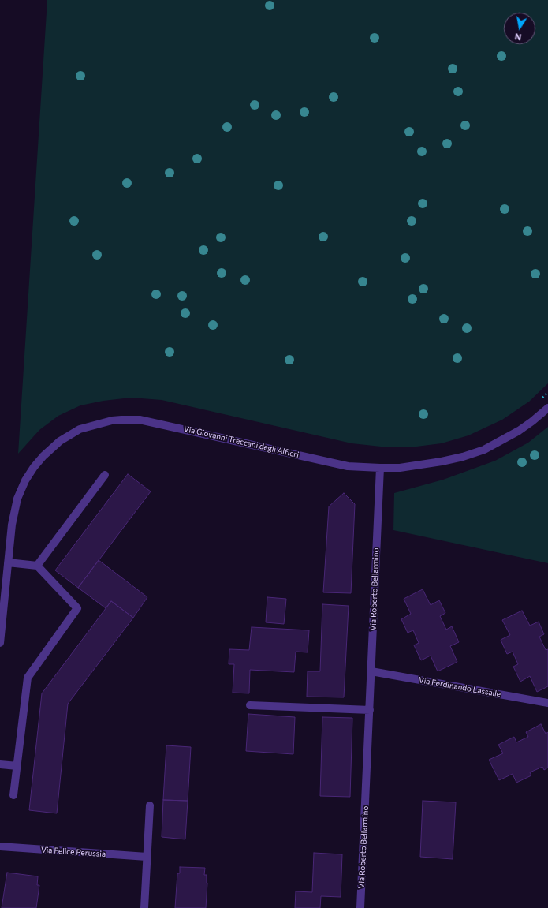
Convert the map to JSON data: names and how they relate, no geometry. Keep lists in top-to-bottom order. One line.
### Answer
{"streets":{"street":["Via Giovanni Treccani degli Alfieri","Via Roberto Bellarmino","Via Ferdinando Lassalle","Via Felice Perussia"]},"crossings":[["Via Giovanni Treccani degli Alfieri","Via Roberto Bellarmino"],["Via Roberto Bellarmino","Via Ferdinando Lassalle"]],"north":"bottom"}
